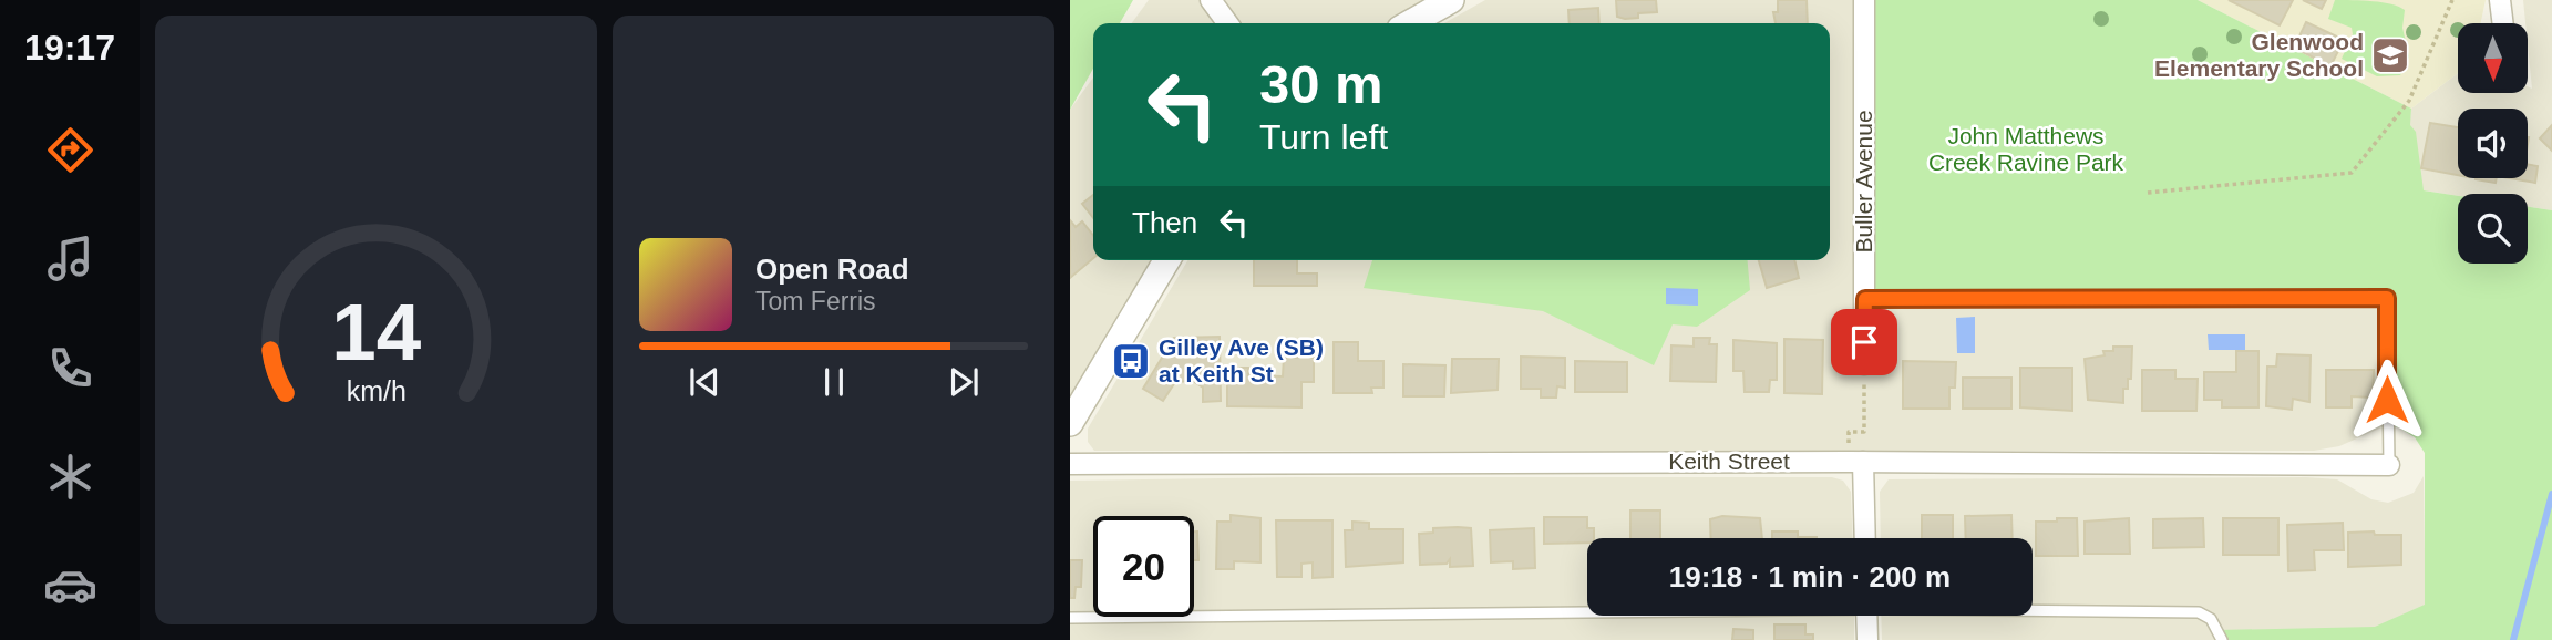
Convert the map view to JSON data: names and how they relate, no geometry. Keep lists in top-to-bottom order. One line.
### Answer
{"streets":{"street":["Buller Avenue","Keith Street"]},"parks":["John Matthews Creek Ravine Park"],"places":{"school or university":["Glenwood Elementary School"],"bus stop":["Gilley Ave (SB) at Keith St"]},"north":"bottom","page":{"tabs":"19:17","turn":["30 m","Turn left"],"then":"Then","song":["Open Road","Tom Ferris"],"limit":"20","trip":"19:18 · 1 min · 200 m","gauge":["14","km/h"]}}
